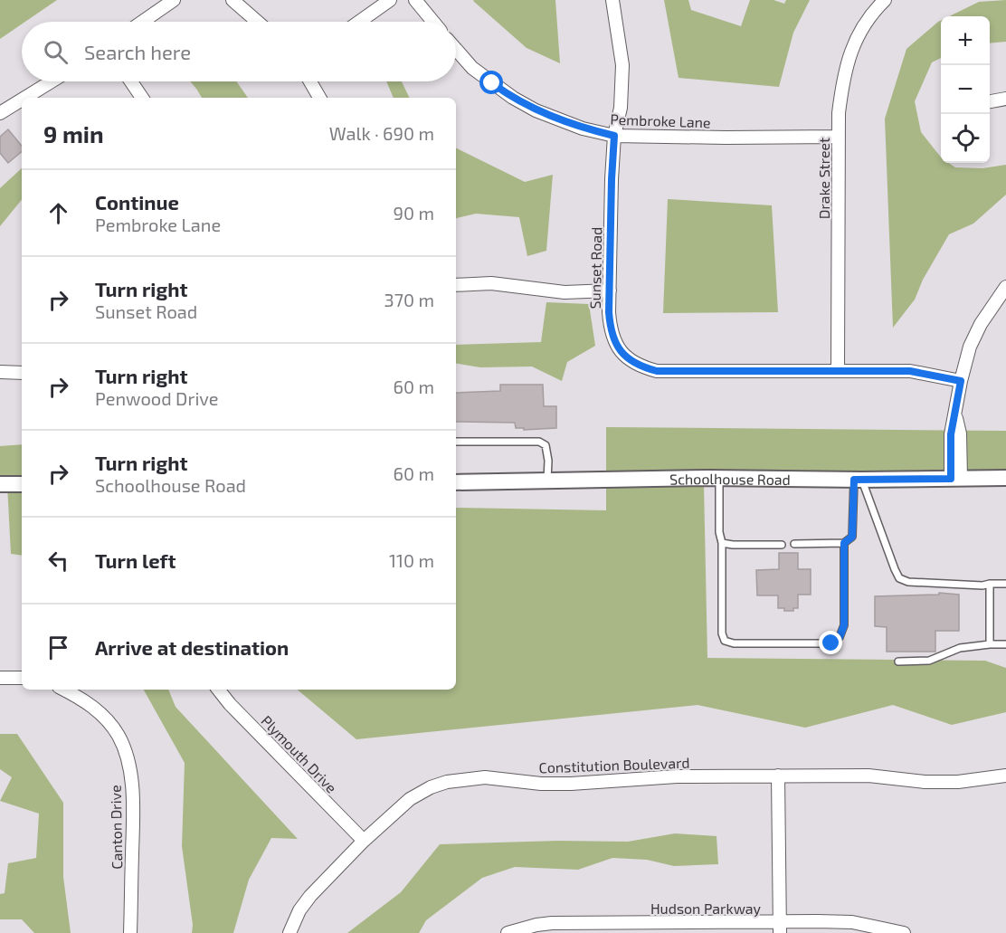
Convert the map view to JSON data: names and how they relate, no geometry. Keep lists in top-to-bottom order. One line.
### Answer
{"streets":{"street":["Pembroke Lane","Drake Street","Sunset Road","Schoolhouse Road","Plymouth Drive","Constitution Boulevard","Canton Drive","Hudson Parkway"]},"crossings":[["Pembroke Lane","Drake Street"],["Pembroke Lane","Sunset Road"],["Drake Street","Sunset Road"],["Plymouth Drive","Constitution Boulevard"]],"page":{"map_buttons":["+","−"],"search":"Search here","heading":["9 min","Walk · 690 m"],"list":[["Continue","Pembroke Lane","90 m"],["Turn right","Sunset Road","370 m"],["Turn right","Penwood Drive","60 m"],["Turn right","Schoolhouse Road","60 m"],["Turn left","110 m"],"Arrive at destination"]}}
